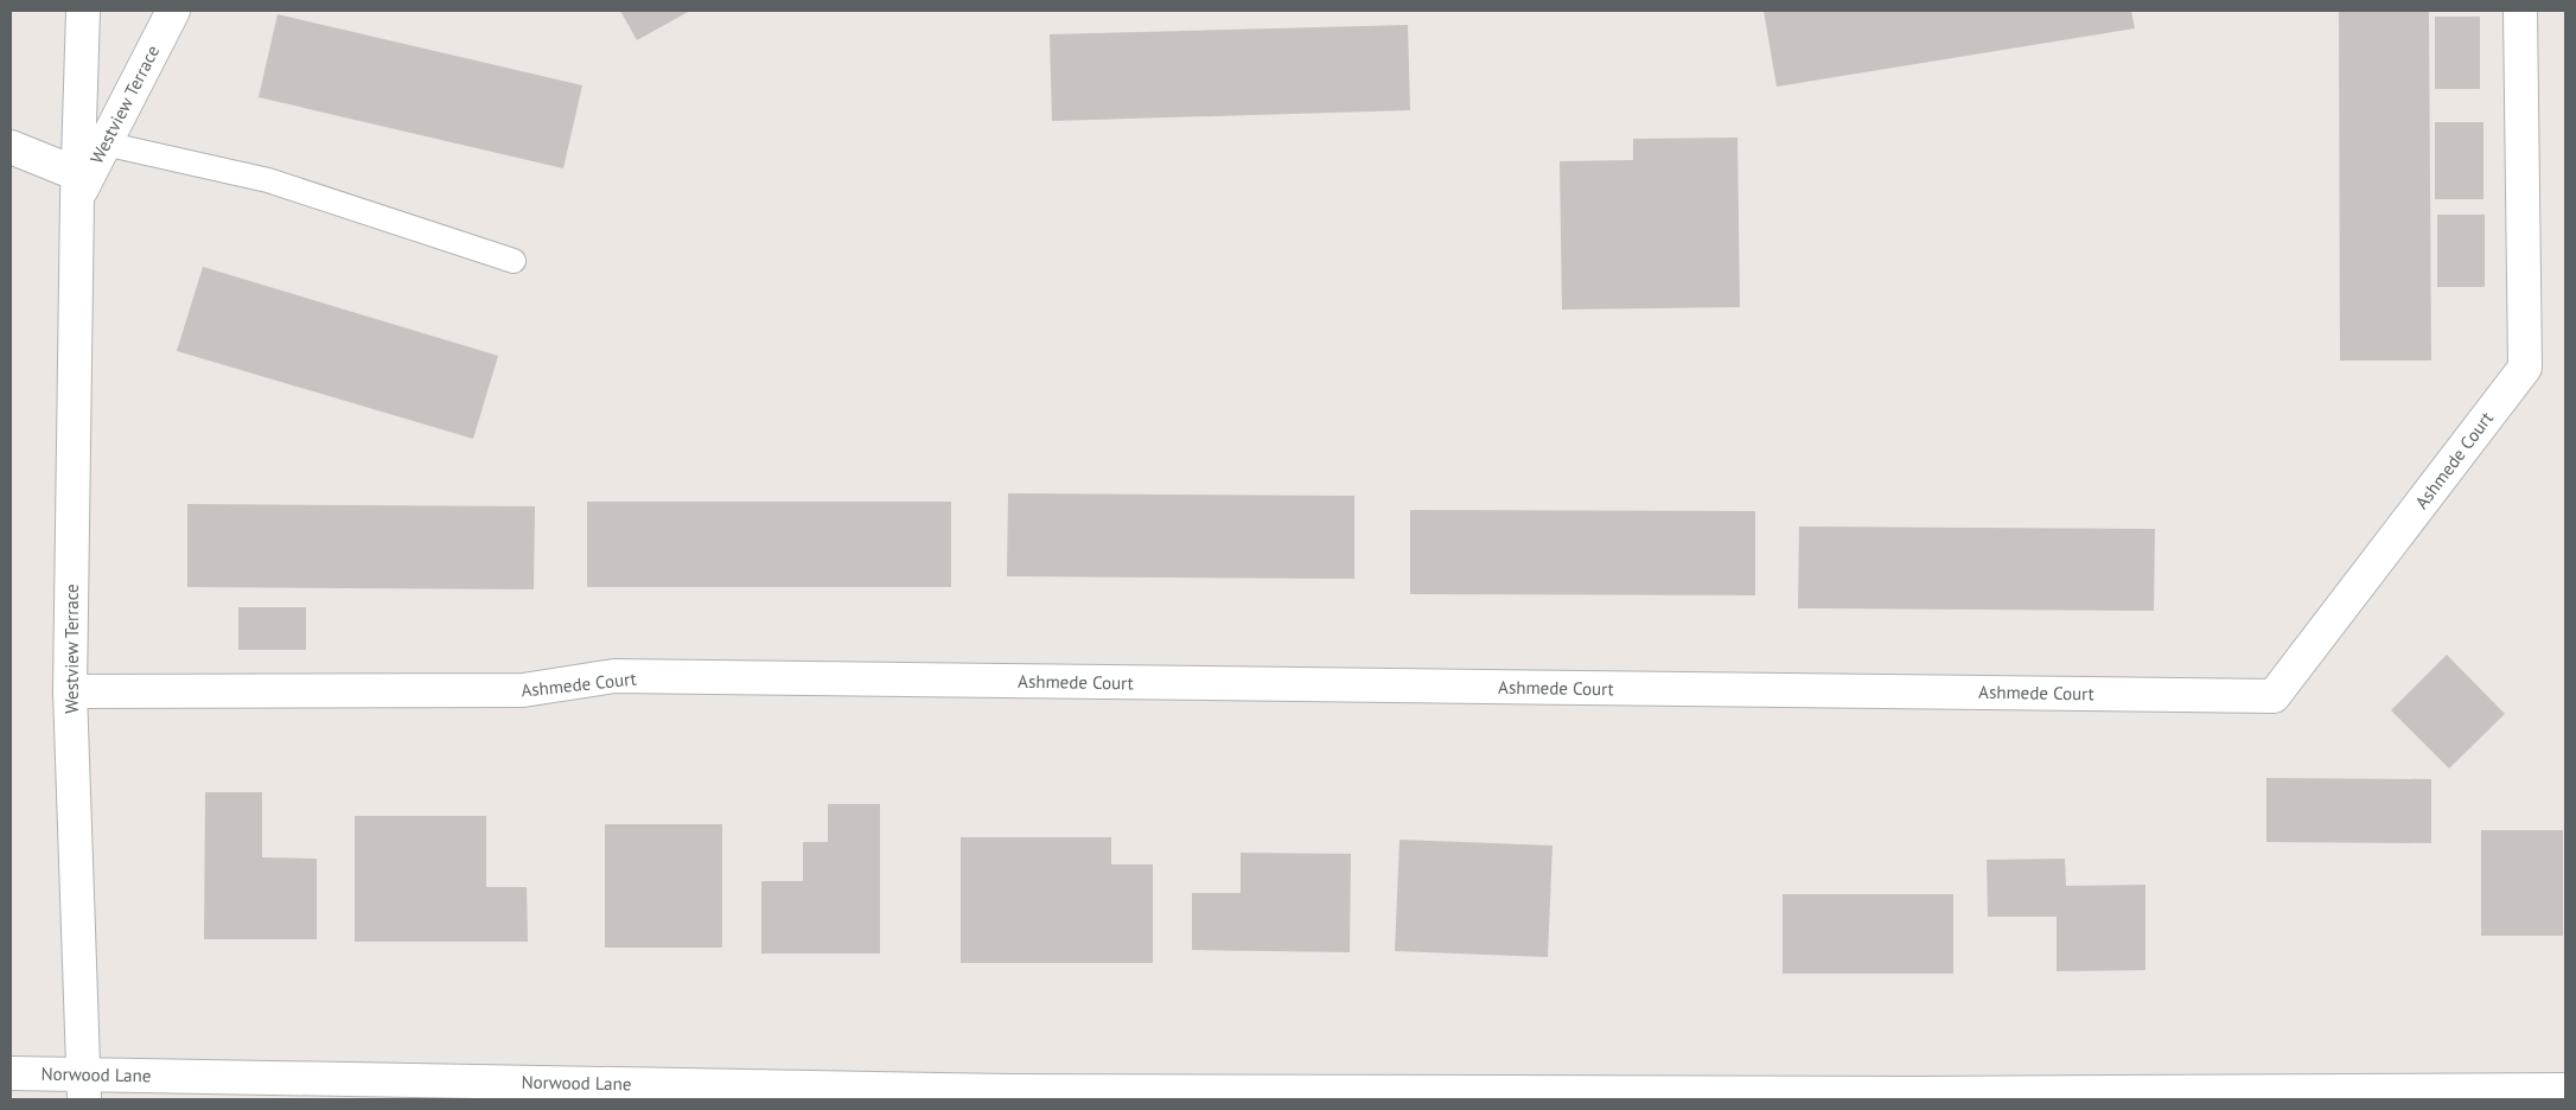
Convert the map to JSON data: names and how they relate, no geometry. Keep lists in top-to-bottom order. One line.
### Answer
{"streets":{"street":["Westview Terrace","Ashmede Court","Norwood Lane"]},"crossings":[["Westview Terrace","Ashmede Court"],["Westview Terrace","Norwood Lane"]]}
